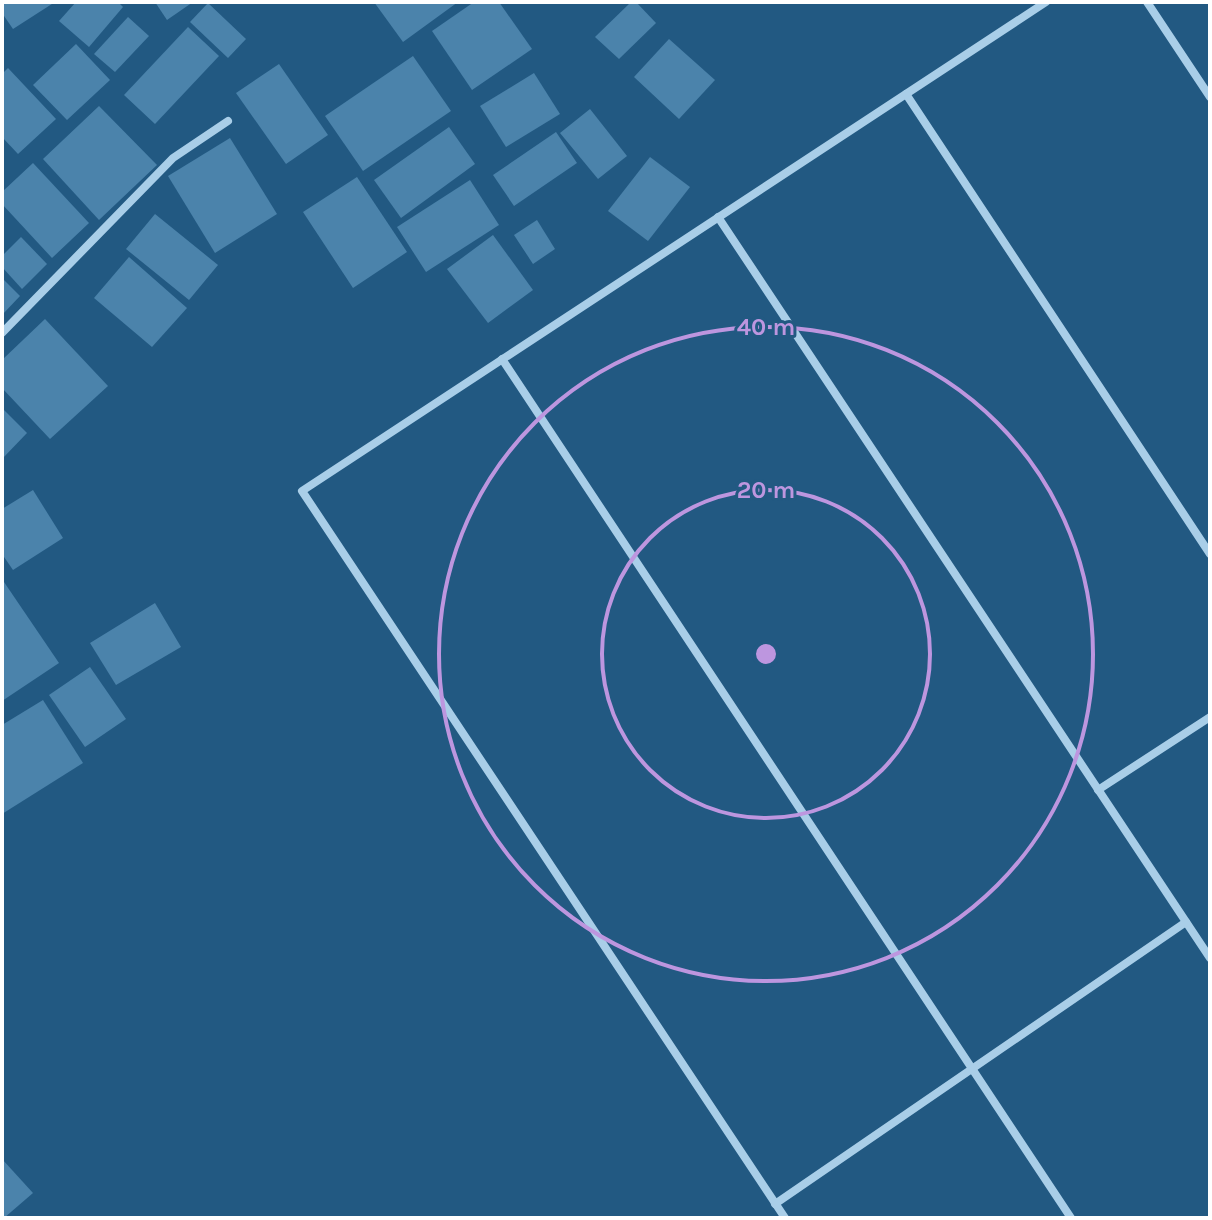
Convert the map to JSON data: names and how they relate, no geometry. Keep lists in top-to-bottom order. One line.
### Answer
{"rings":["40 m","20 m"]}
